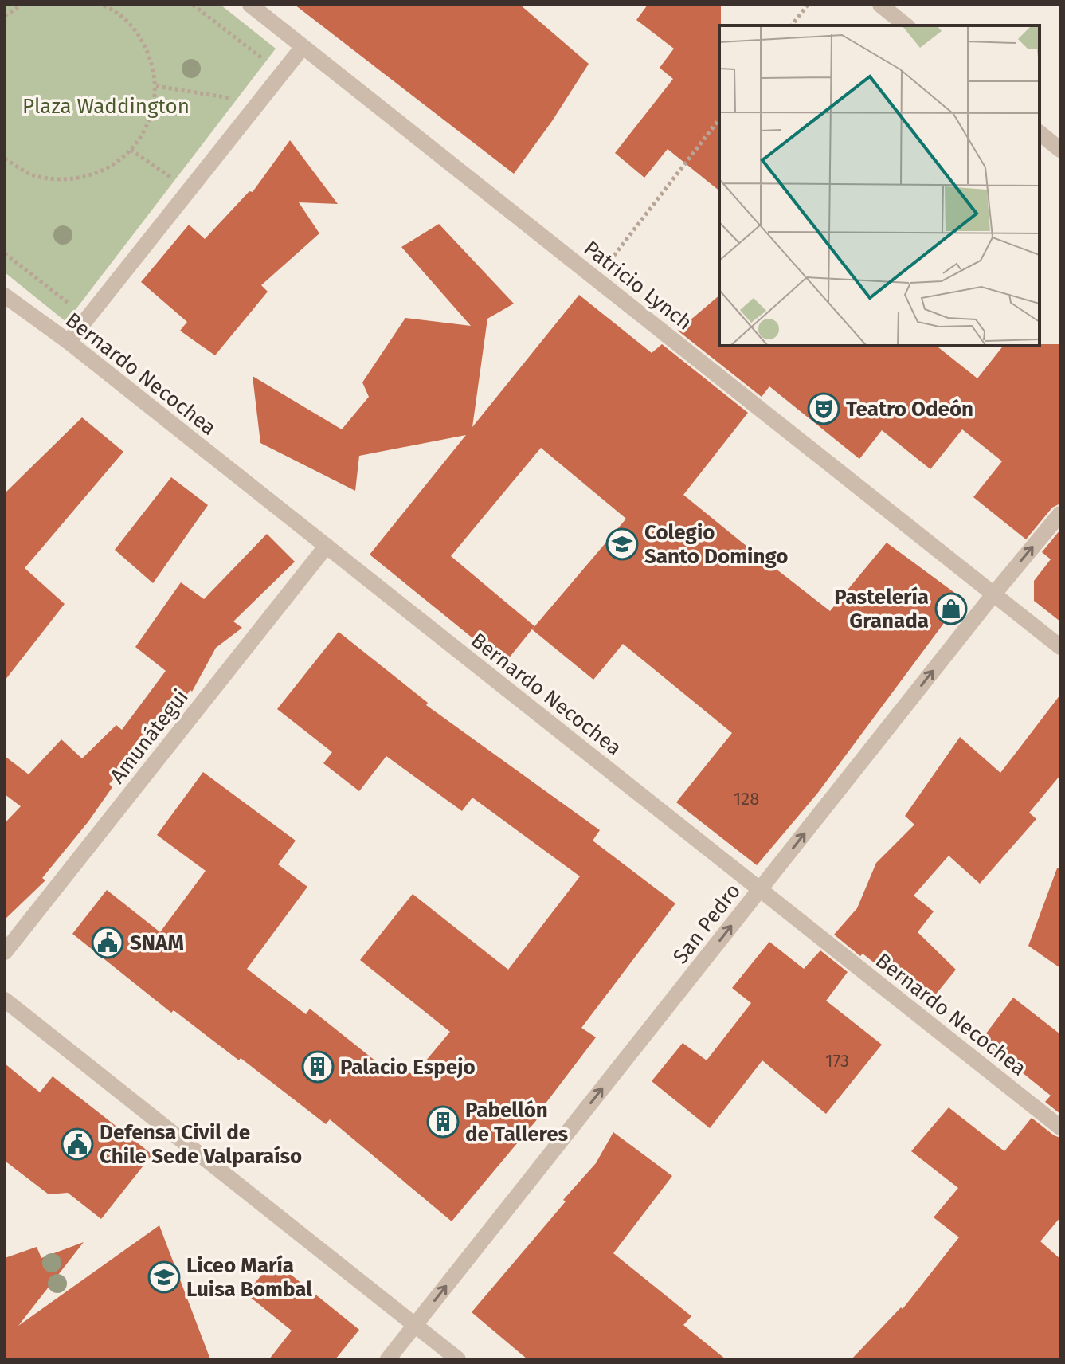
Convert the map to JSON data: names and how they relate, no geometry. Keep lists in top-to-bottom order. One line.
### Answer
{"streets":{"street":["Patricio Lynch","Bernardo Necochea","Amunátegui","San Pedro"]},"crossings":[["Patricio Lynch","San Pedro"],["Bernardo Necochea","Amunátegui"],["Bernardo Necochea","San Pedro"]],"one_way":["San Pedro"],"parks":["Plaza Waddington"],"places":{"theatre":["Teatro Odeón"],"school or university":["Colegio Santo Domingo","Liceo María Luisa Bombal"],"shop":["Pastelería Granada"],"public building":["SNAM","Defensa Civil de Chile Sede Valparaíso"],"building":["Palacio Espejo","Pabellón de Talleres"]},"house_numbers":["128","173"]}
